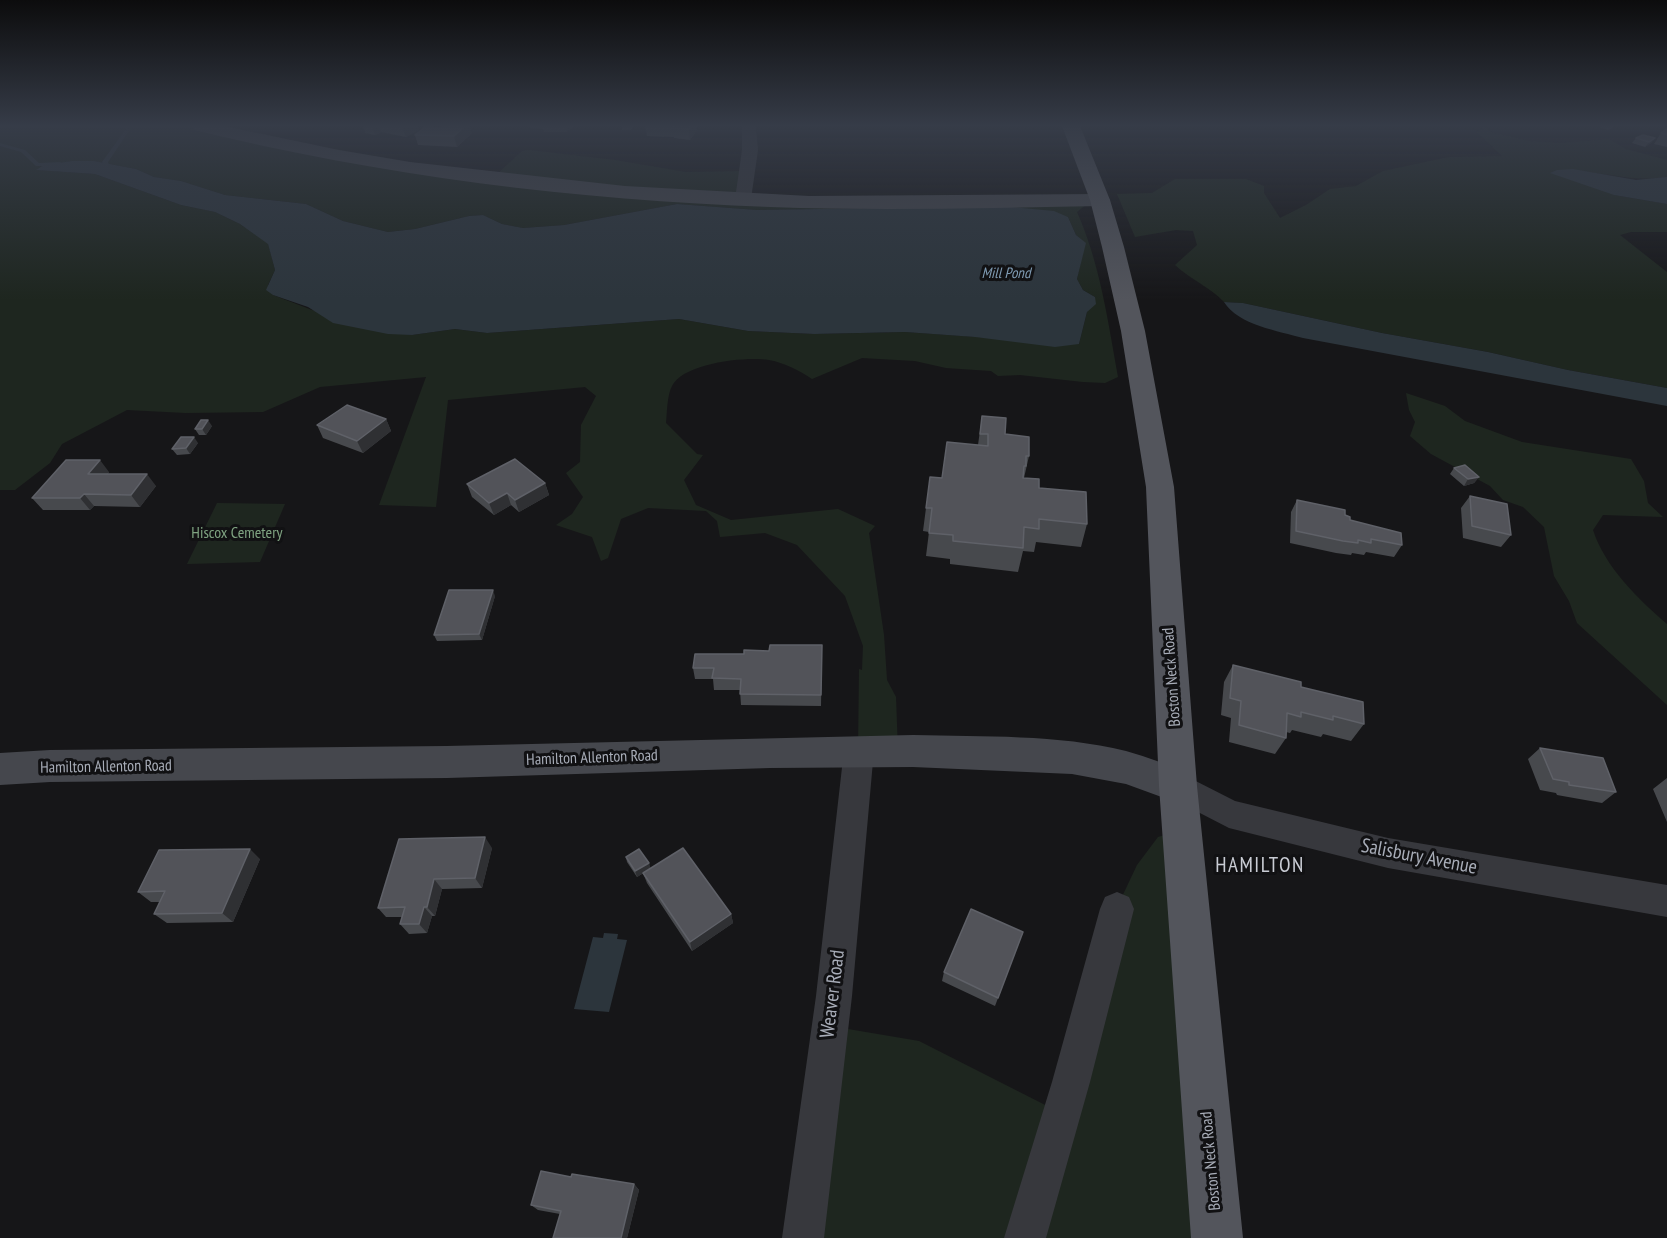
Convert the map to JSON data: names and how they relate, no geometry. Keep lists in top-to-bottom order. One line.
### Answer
{"streets":{"main road":["Boston Neck Road"],"street":["Hamilton Allenton Road","Salisbury Avenue","Weaver Road"]},"crossings":[["Boston Neck Road","Hamilton Allenton Road"],["Boston Neck Road","Salisbury Avenue"],["Hamilton Allenton Road","Salisbury Avenue"],["Hamilton Allenton Road","Weaver Road"]],"districts":["HAMILTON"],"water":["Mill Pond"],"parks":["Hiscox Cemetery"]}
